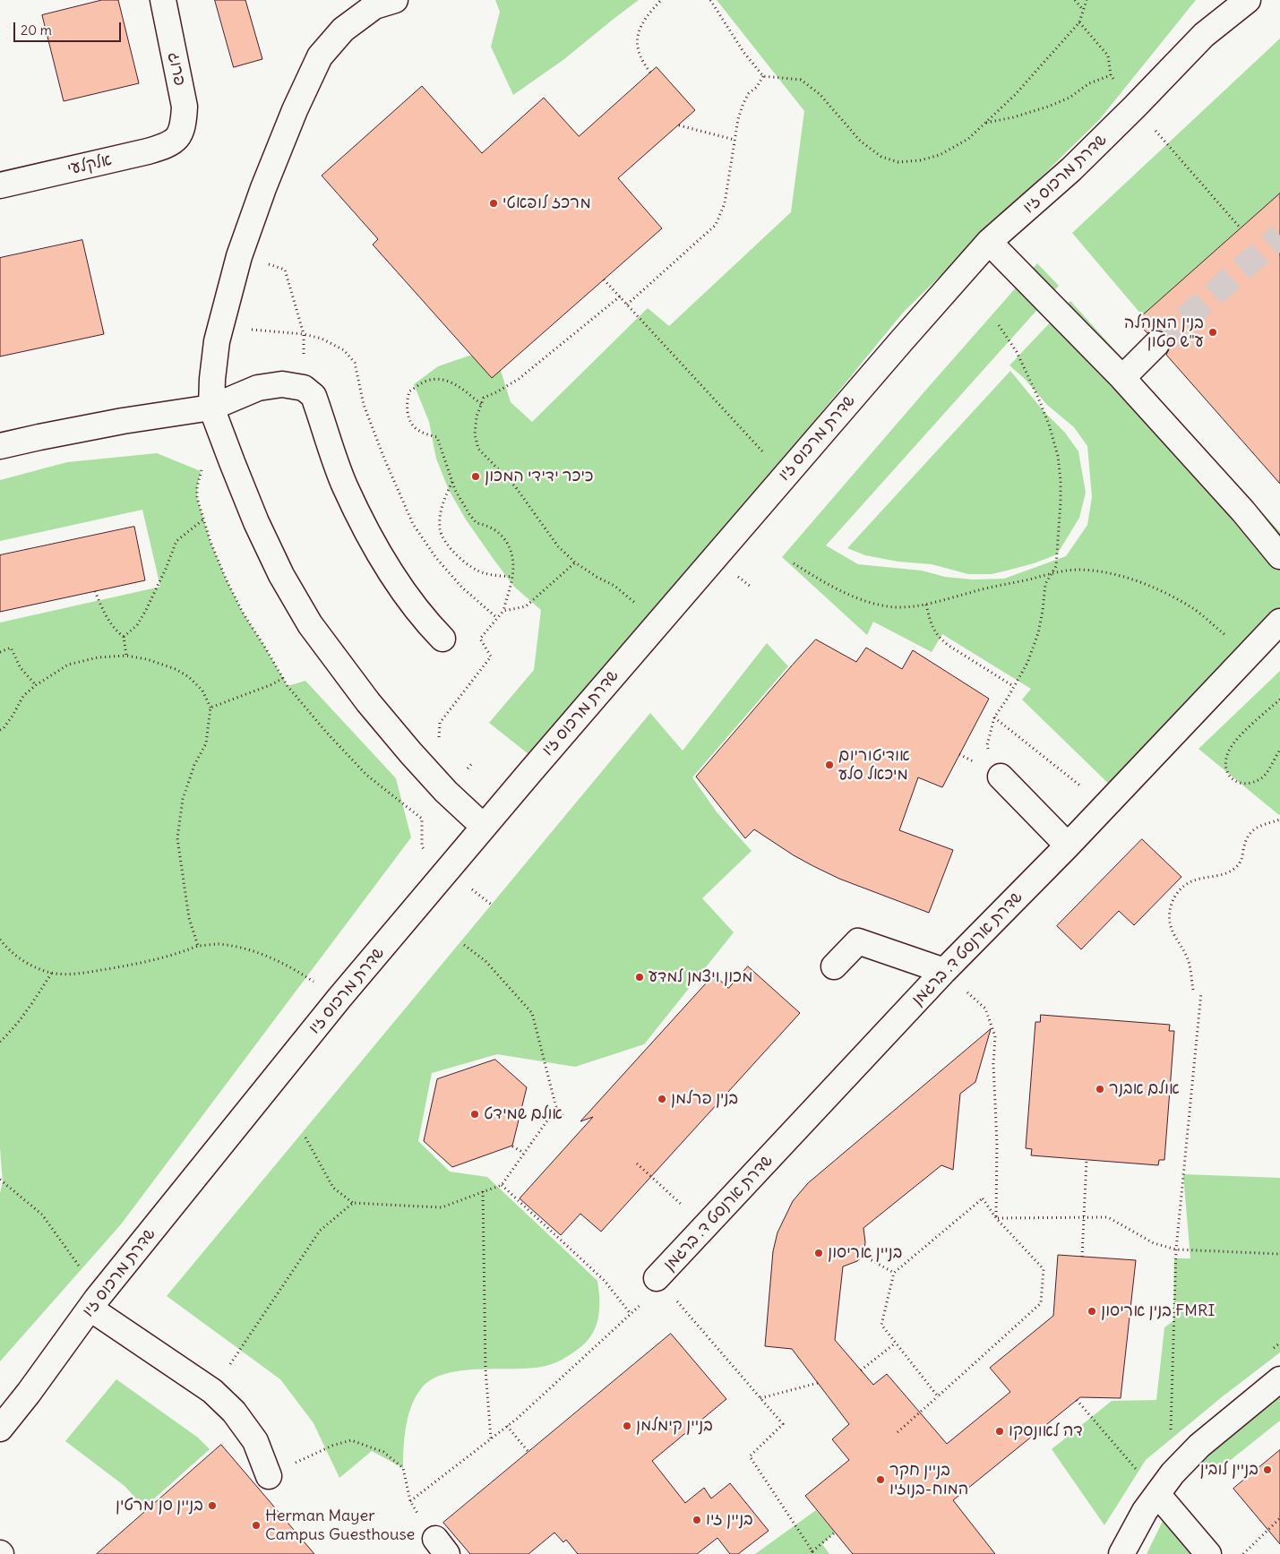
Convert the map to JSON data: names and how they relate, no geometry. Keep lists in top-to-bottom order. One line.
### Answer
{"streets":{"street":["פרוג","אלקלעי","שדרת מרכוס זיו","שדרת ארנסט ד. ברגמן"]},"crossings":[["פרוג","אלקלעי"]],"places":["מרכז לופאטי","בנין המנהלה ע\"ש סטון","כיכר ידידי המכון","אודיטוריום מיכאל סלע","מכון ויצמן למדע","אולם אבנר","בנין פרלמן","אולם שמידט","בניין אריסון","בנין אריסון FMRI","בניין קימלמן","דה לאונסקו","בניין לובין","בניין חקר המוח-בנוזיו","בניין סן מרטין","בניין זיו","Herman Mayer Campus Guesthouse"],"scale_bar":"20 m"}
